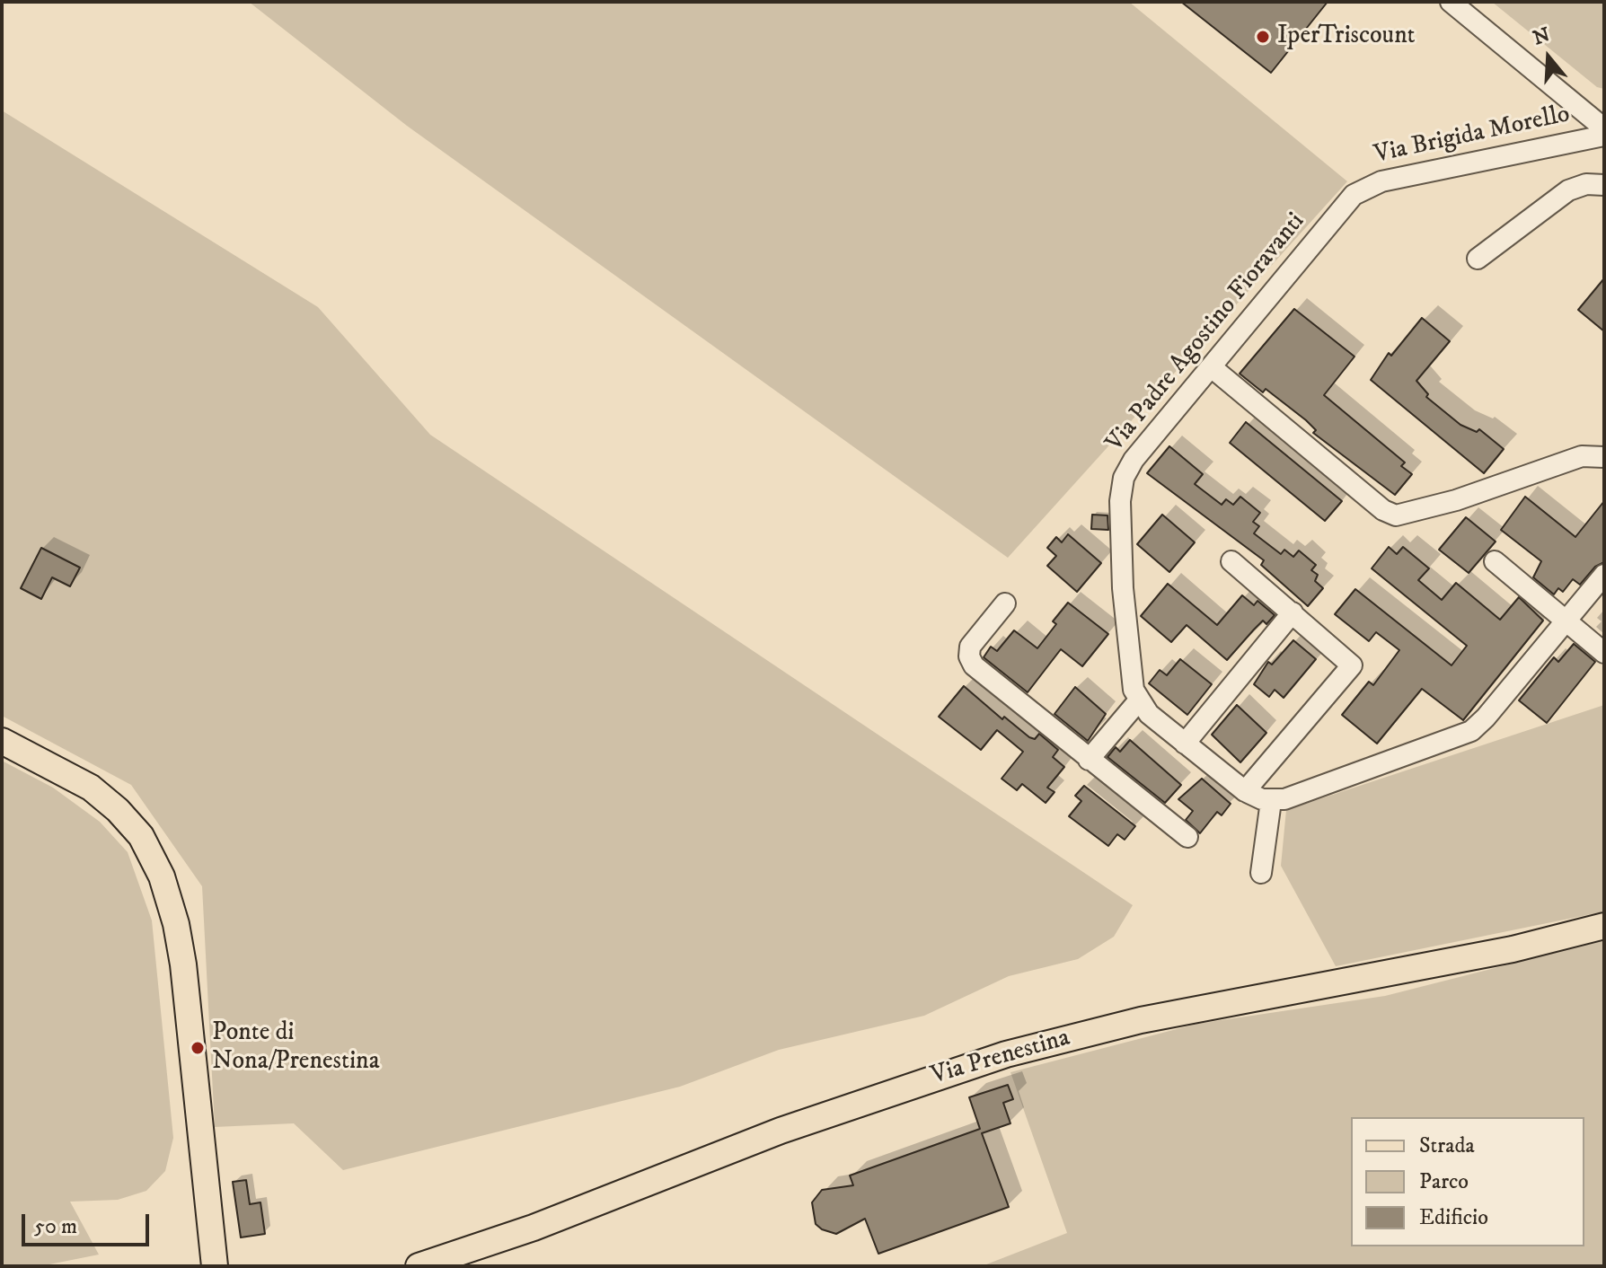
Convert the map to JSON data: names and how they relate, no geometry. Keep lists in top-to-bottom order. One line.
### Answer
{"streets":{"main road":["Via Prenestina"],"street":["Via Brigida Morello","Via Padre Agostino Fioravanti"]},"crossings":[["Via Brigida Morello","Via Padre Agostino Fioravanti"]],"places":["IperTriscount","Ponte di Nona/Prenestina"],"legend":["Strada","Parco","Edificio"],"scale_bar":"50 m","north":"top"}
